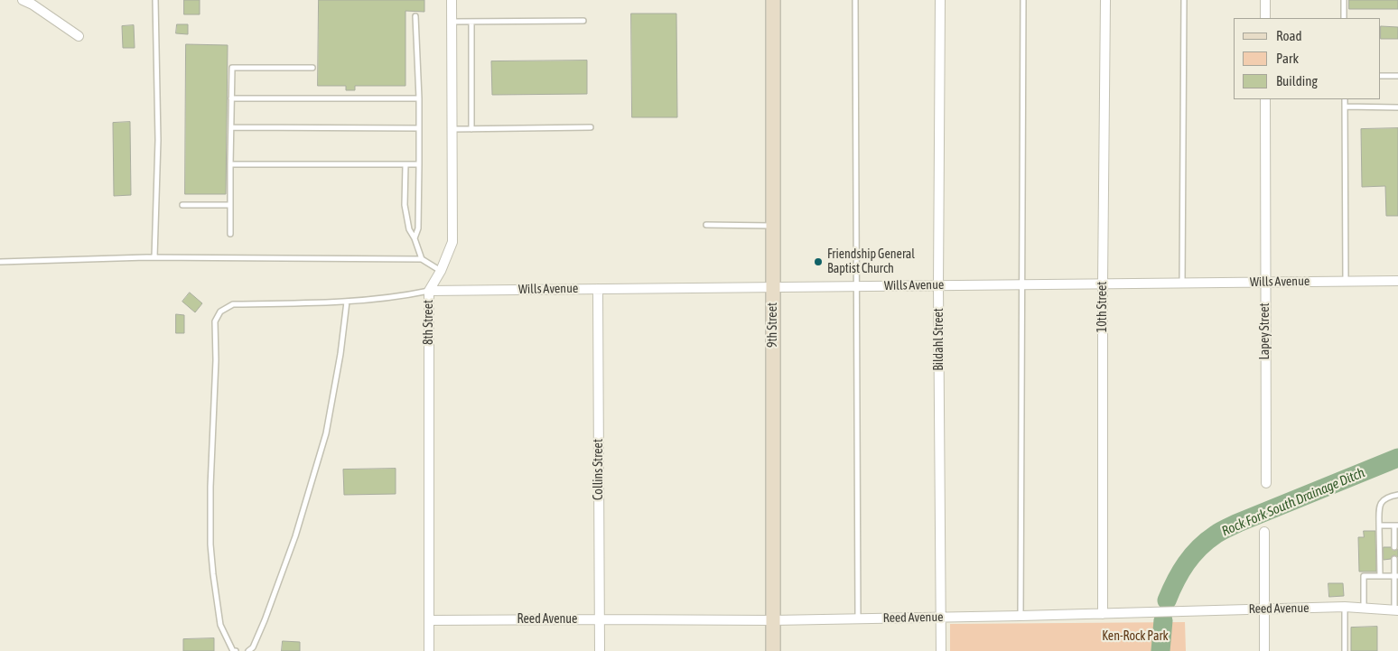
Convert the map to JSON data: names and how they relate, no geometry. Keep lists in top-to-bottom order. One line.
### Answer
{"streets":{"street":["Wills Avenue","10th Street","8th Street","9th Street","Lapey Street","Bildahl Street","Collins Street","Reed Avenue"]},"crossings":[["Wills Avenue","10th Street"],["Wills Avenue","8th Street"],["Wills Avenue","9th Street"],["Wills Avenue","Lapey Street"],["Wills Avenue","Bildahl Street"],["Wills Avenue","Collins Street"],["10th Street","Reed Avenue"],["8th Street","Reed Avenue"],["9th Street","Reed Avenue"],["Bildahl Street","Reed Avenue"],["Collins Street","Reed Avenue"]],"water":["Rock Fork South Drainage Ditch"],"parks":["Ken-Rock Park"],"places":["Friendship General Baptist Church"],"legend":["Road","Park","Building"]}
